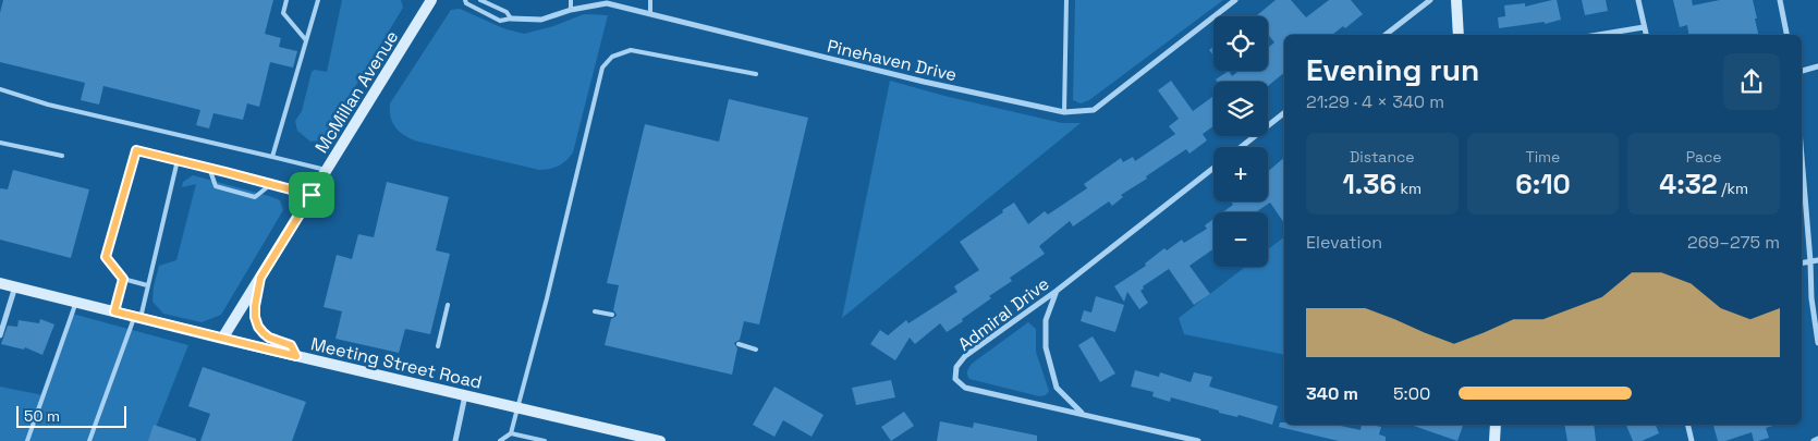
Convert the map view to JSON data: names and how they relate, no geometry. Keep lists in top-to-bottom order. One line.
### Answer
{"streets":{"street":["Pinehaven Drive","McMillan Avenue","Admiral Drive","Meeting Street Road"]},"crossings":[["McMillan Avenue","Meeting Street Road"]],"scale_bar":"50 m","page":{"map_buttons":["+","−"],"heading":["Evening run","21:29 · 4 × 340 m"],"stats":[["Distance","1.36 km"],["Time","6:10"],["Pace","4:32 /km"]],"chart":["Elevation","269–275 m"],"list":[{"name":"340 m","note":"5:00"}],"scale":"50 m"}}
